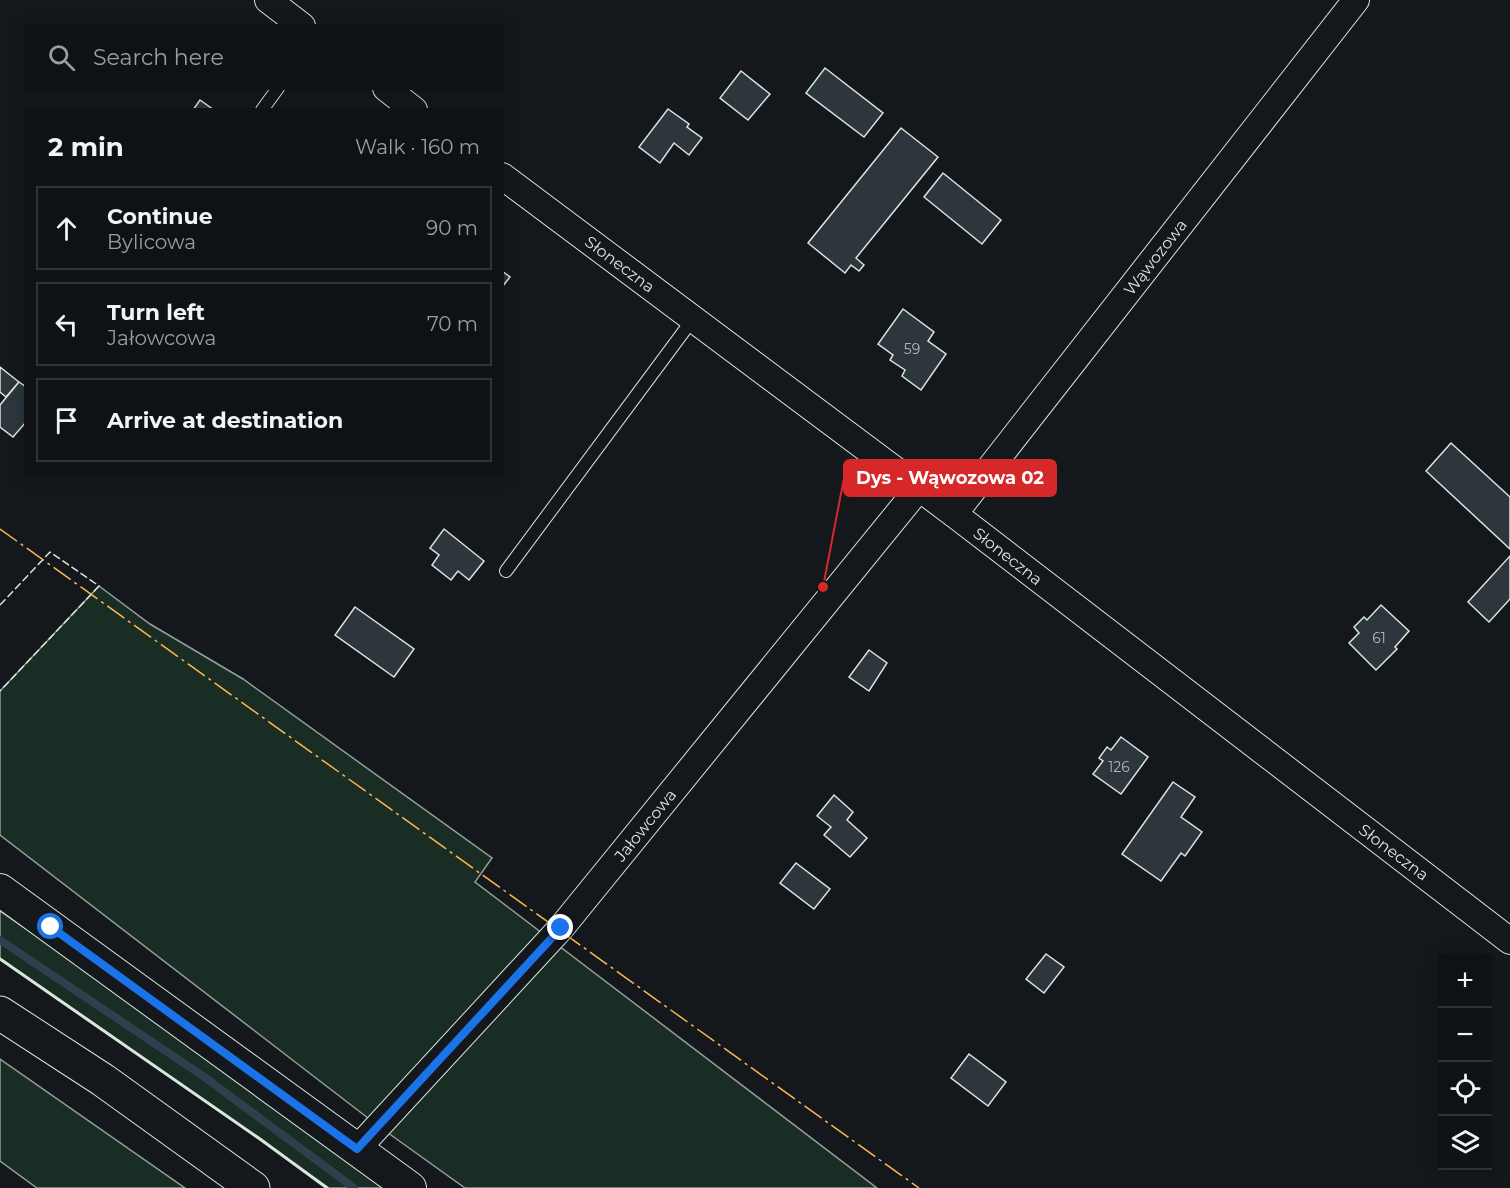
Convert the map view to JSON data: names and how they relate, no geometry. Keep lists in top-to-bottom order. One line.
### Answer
{"streets":{"street":["Wąwozowa","Słoneczna","Jałowcowa"]},"crossings":[["Wąwozowa","Słoneczna"],["Słoneczna","Jałowcowa"]],"places":["Dys - Wąwozowa 02"],"house_numbers":["59","61","126"],"page":{"search":"Search here","heading":["2 min","Walk · 160 m"],"list":[["Continue","Bylicowa","90 m"],["Turn left","Jałowcowa","70 m"],"Arrive at destination"],"map_buttons":["+","−"]}}
